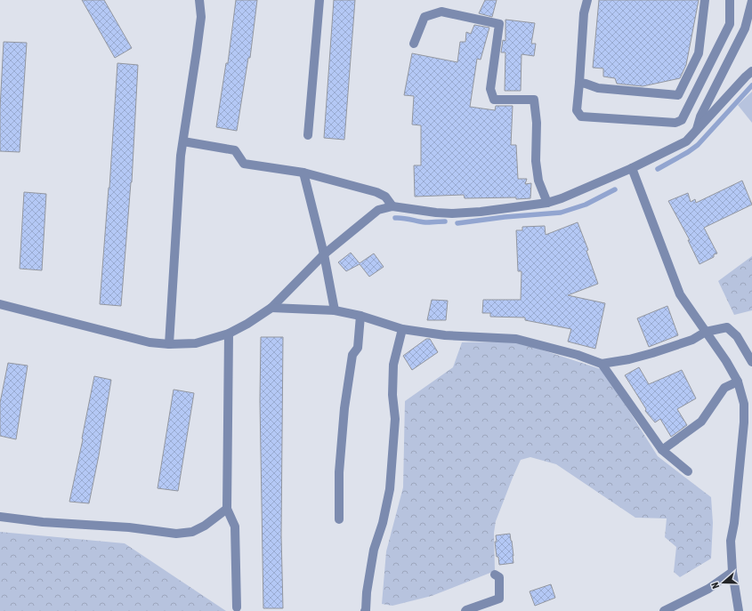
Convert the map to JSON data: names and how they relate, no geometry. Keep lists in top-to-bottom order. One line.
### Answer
{"north":"left"}
